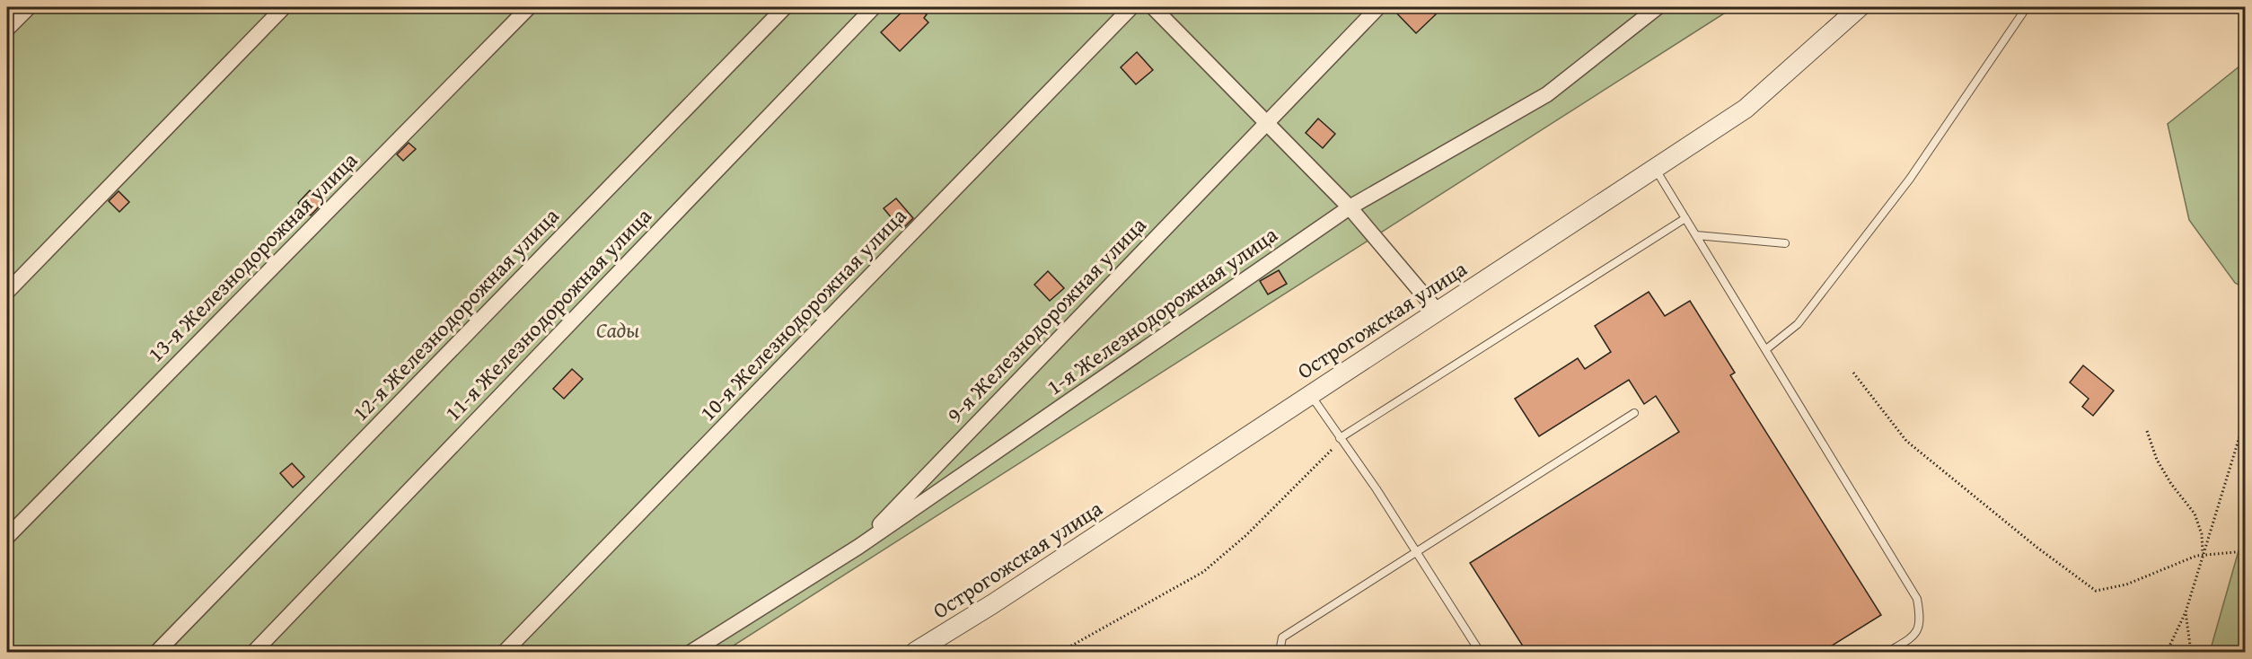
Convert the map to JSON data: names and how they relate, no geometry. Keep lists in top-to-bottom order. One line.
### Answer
{"streets":{"street":["13-я Железнодорожная улица","1-я Железнодорожная улица","12-я Железнодорожная улица","11-я Железнодорожная улица","10-я Железнодорожная улица","9-я Железнодорожная улица","Острогожская улица"]},"crossings":[["1-я Железнодорожная улица","9-я Железнодорожная улица"]],"parks":["Сады"]}
